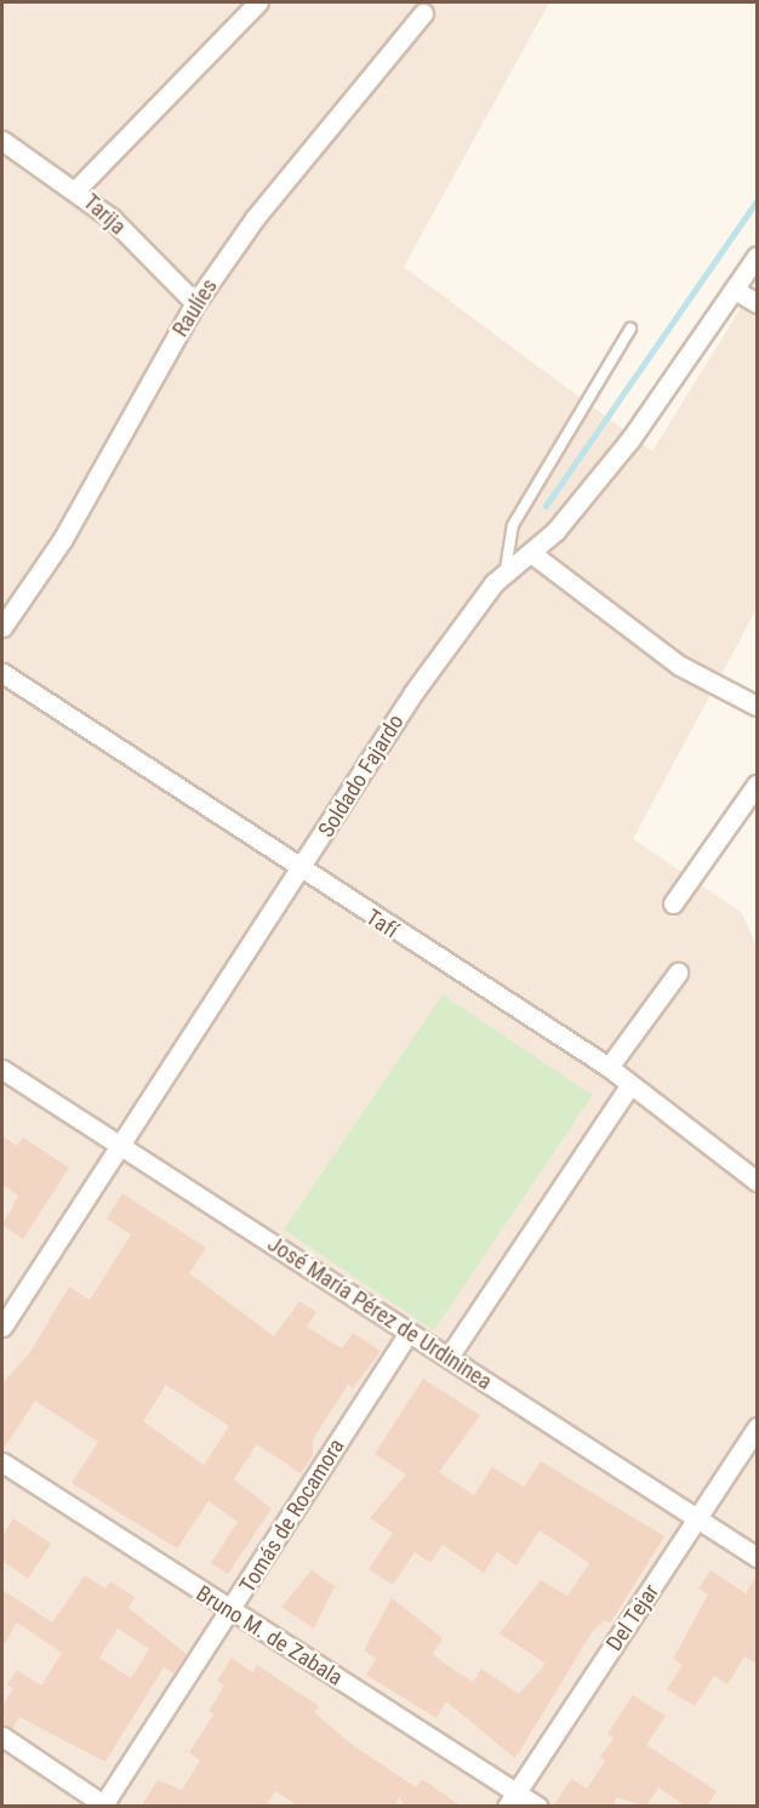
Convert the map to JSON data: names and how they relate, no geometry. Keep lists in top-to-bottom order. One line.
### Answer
{"streets":{"street":["Tarija","Raulíes","Soldado Fajardo","Tafí","José María Pérez de Urdininea","Tomás de Rocamora","Del Tejar","Bruno M. de Zabala"]},"crossings":[["Tarija","Raulíes"],["Soldado Fajardo","Tafí"],["Soldado Fajardo","José María Pérez de Urdininea"],["José María Pérez de Urdininea","Tomás de Rocamora"],["José María Pérez de Urdininea","Del Tejar"],["Tomás de Rocamora","Bruno M. de Zabala"],["Del Tejar","Bruno M. de Zabala"]]}
